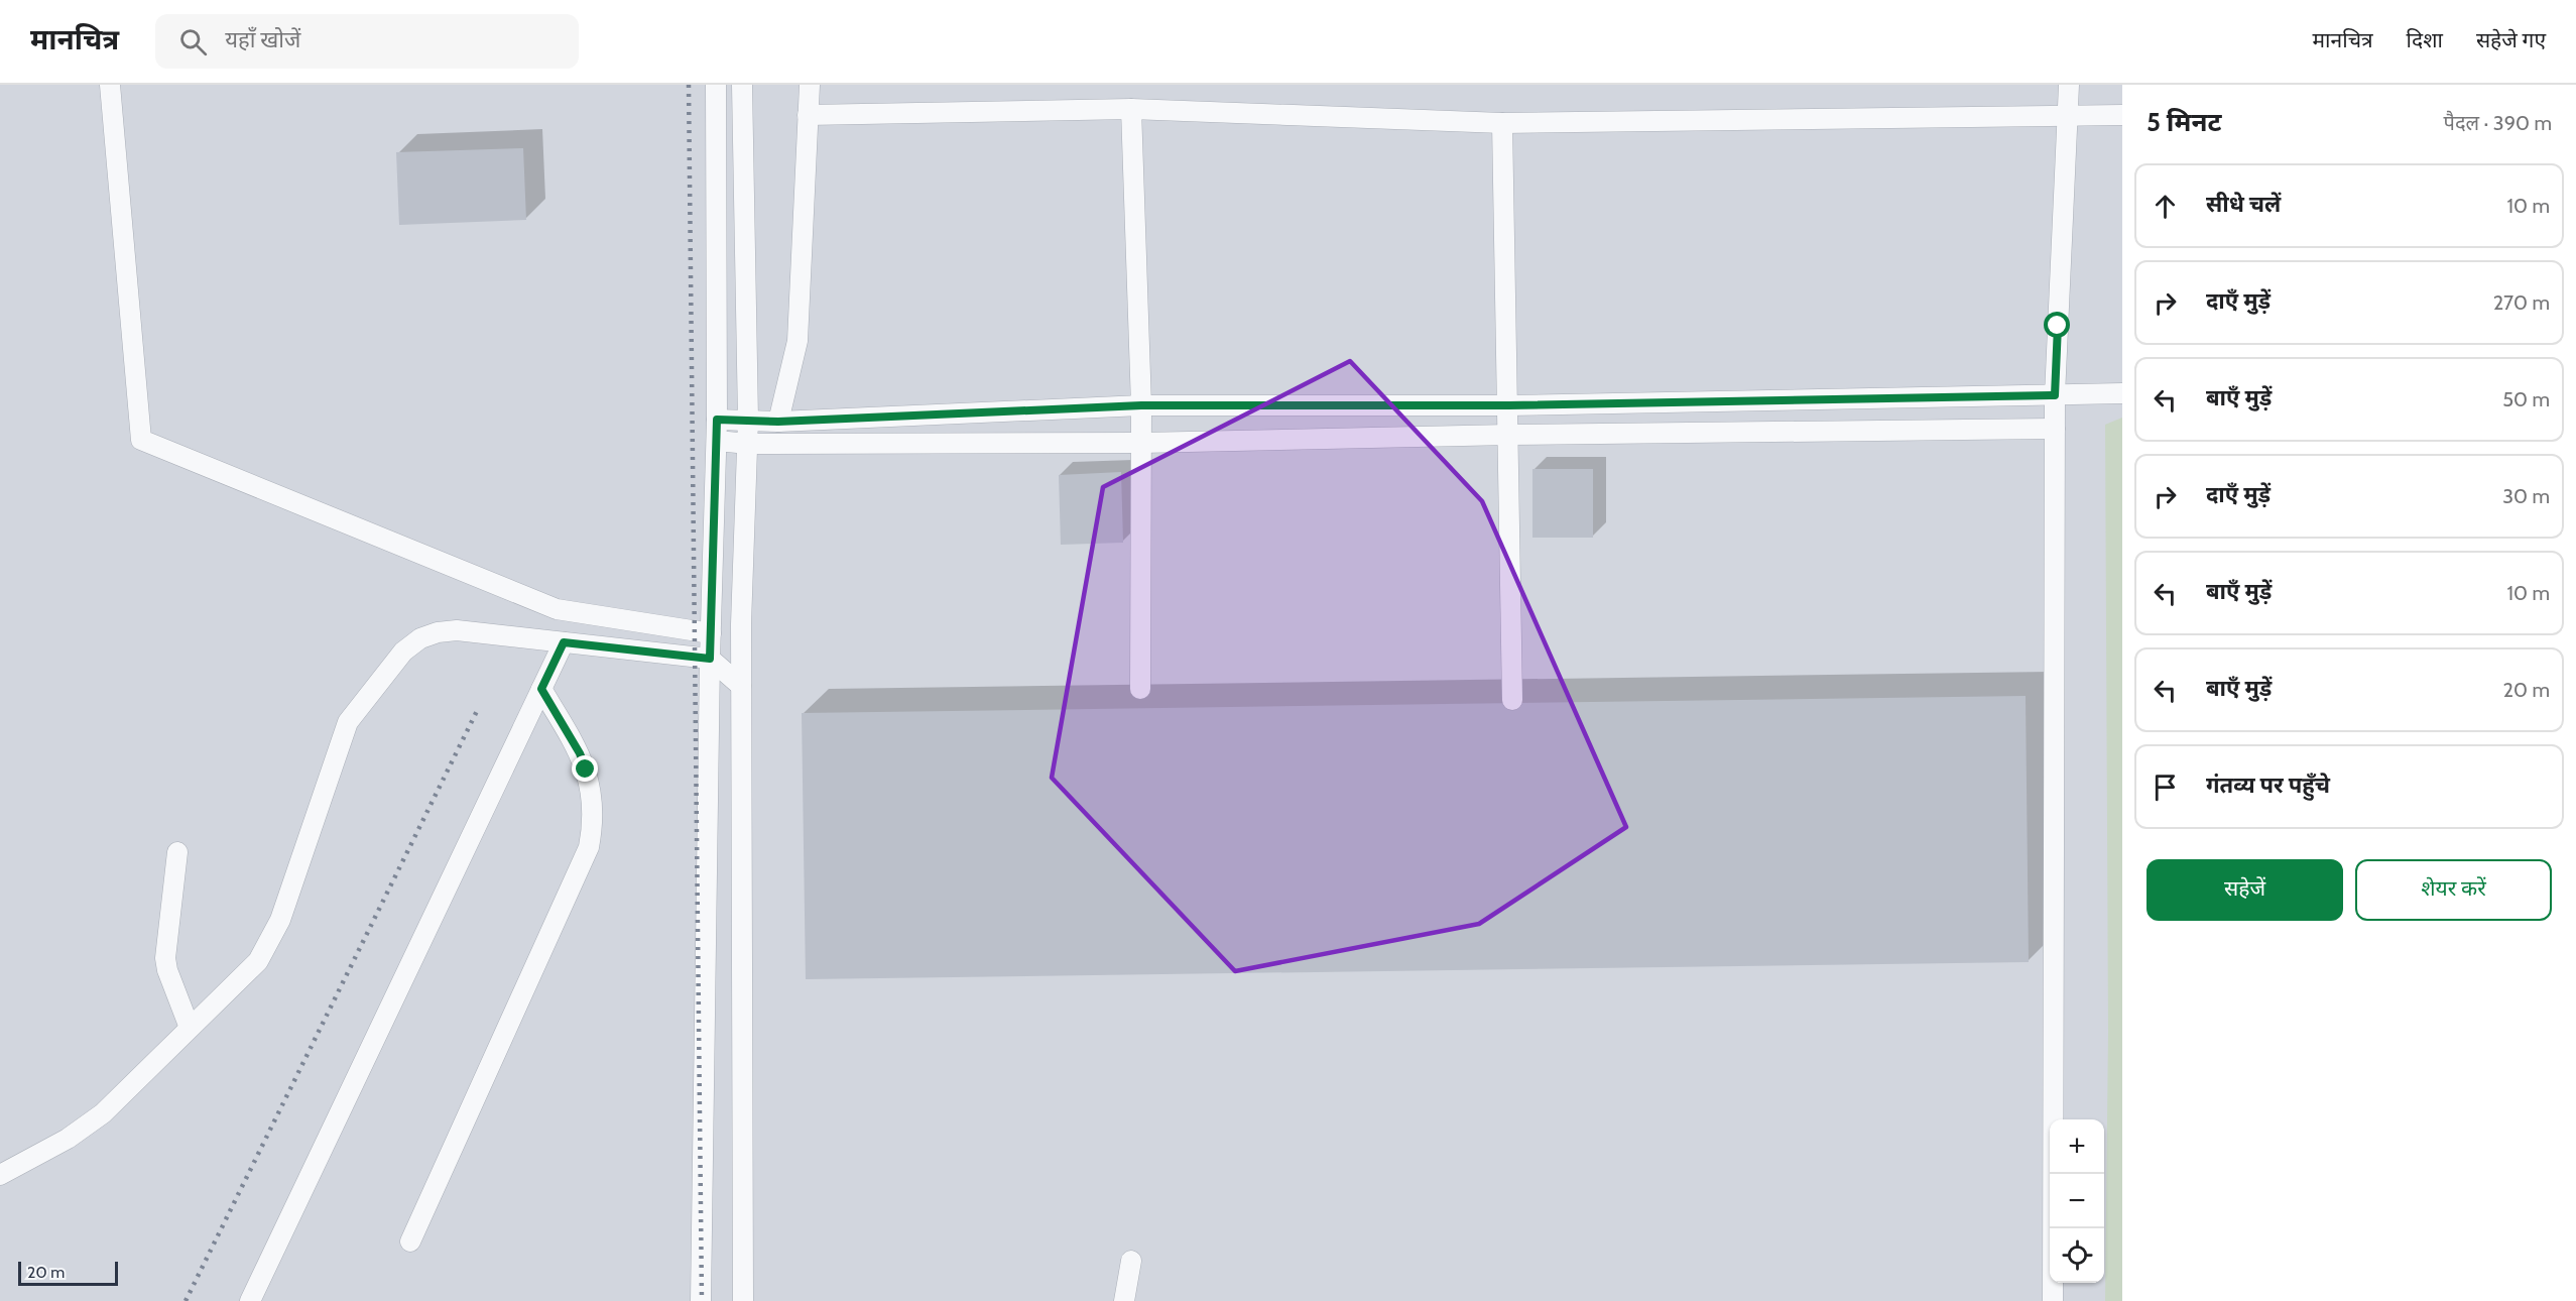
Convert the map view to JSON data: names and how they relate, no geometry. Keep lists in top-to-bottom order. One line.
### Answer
{"scale_bar":"20 m","page":{"header":"मानचित्र","search":"यहाँ खोजें","nav":["मानचित्र","दिशा","सहेजे गए"],"heading":["5 मिनट","पैदल · 390 m"],"list":[["सीधे चलें","10 m"],["दाएँ मुड़ें","270 m"],["बाएँ मुड़ें","50 m"],["दाएँ मुड़ें","30 m"],["बाएँ मुड़ें","10 m"],["बाएँ मुड़ें","20 m"],"गंतव्य पर पहुँचे"],"buttons":["सहेजें","शेयर करें"],"map_buttons":["+","−"],"scale":"20 m"}}
